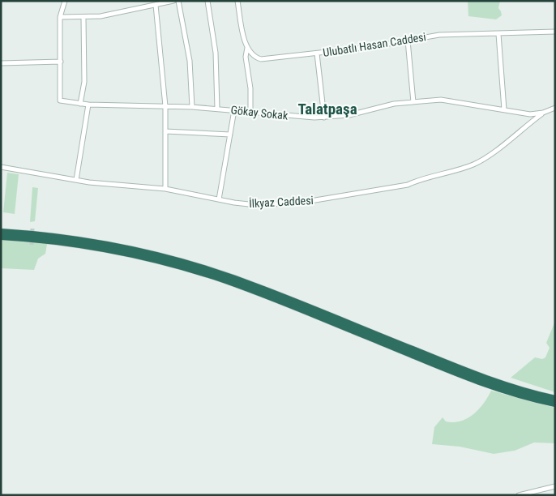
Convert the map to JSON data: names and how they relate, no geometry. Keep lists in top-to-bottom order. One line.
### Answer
{"streets":{"street":["Ulubatlı Hasan Caddesi","Gökay Sokak","İlkyaz Caddesi"]},"crossings":[["Gökay Sokak","İlkyaz Caddesi"]],"districts":["Talatpaşa"]}
